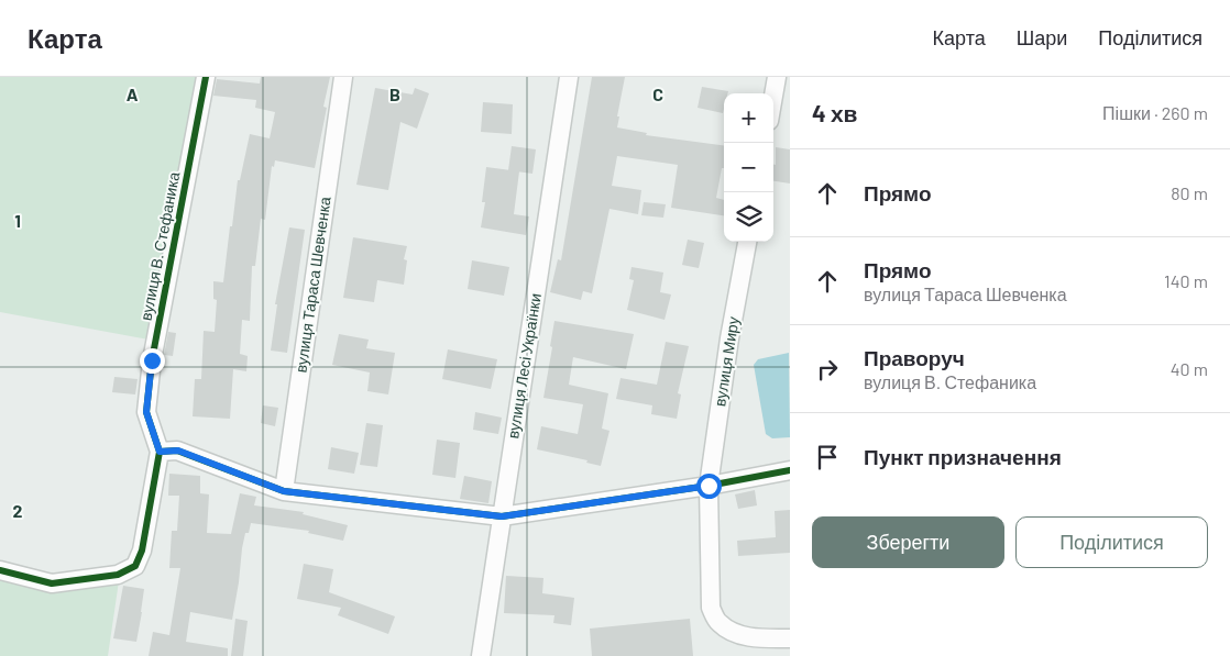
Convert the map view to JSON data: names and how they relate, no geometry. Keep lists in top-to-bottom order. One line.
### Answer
{"streets":{"street":["вулиця В. Стефаника","вулиця Тараса Шевченка","вулиця Миру","вулиця Лесі Українки"]},"page":{"header":"Карта","nav":["Карта","Шари","Поділитися"],"heading":["4 хв","Пішки · 260 m"],"map_buttons":["+","−"],"list":[["Прямо","80 m"],["Прямо","вулиця Тараса Шевченка","140 m"],["Праворуч","вулиця В. Стефаника","40 m"],"Пункт призначення"],"buttons":["Зберегти","Поділитися"]},"grid":{"columns":["A","B","C"],"rows":["1","2"]}}
